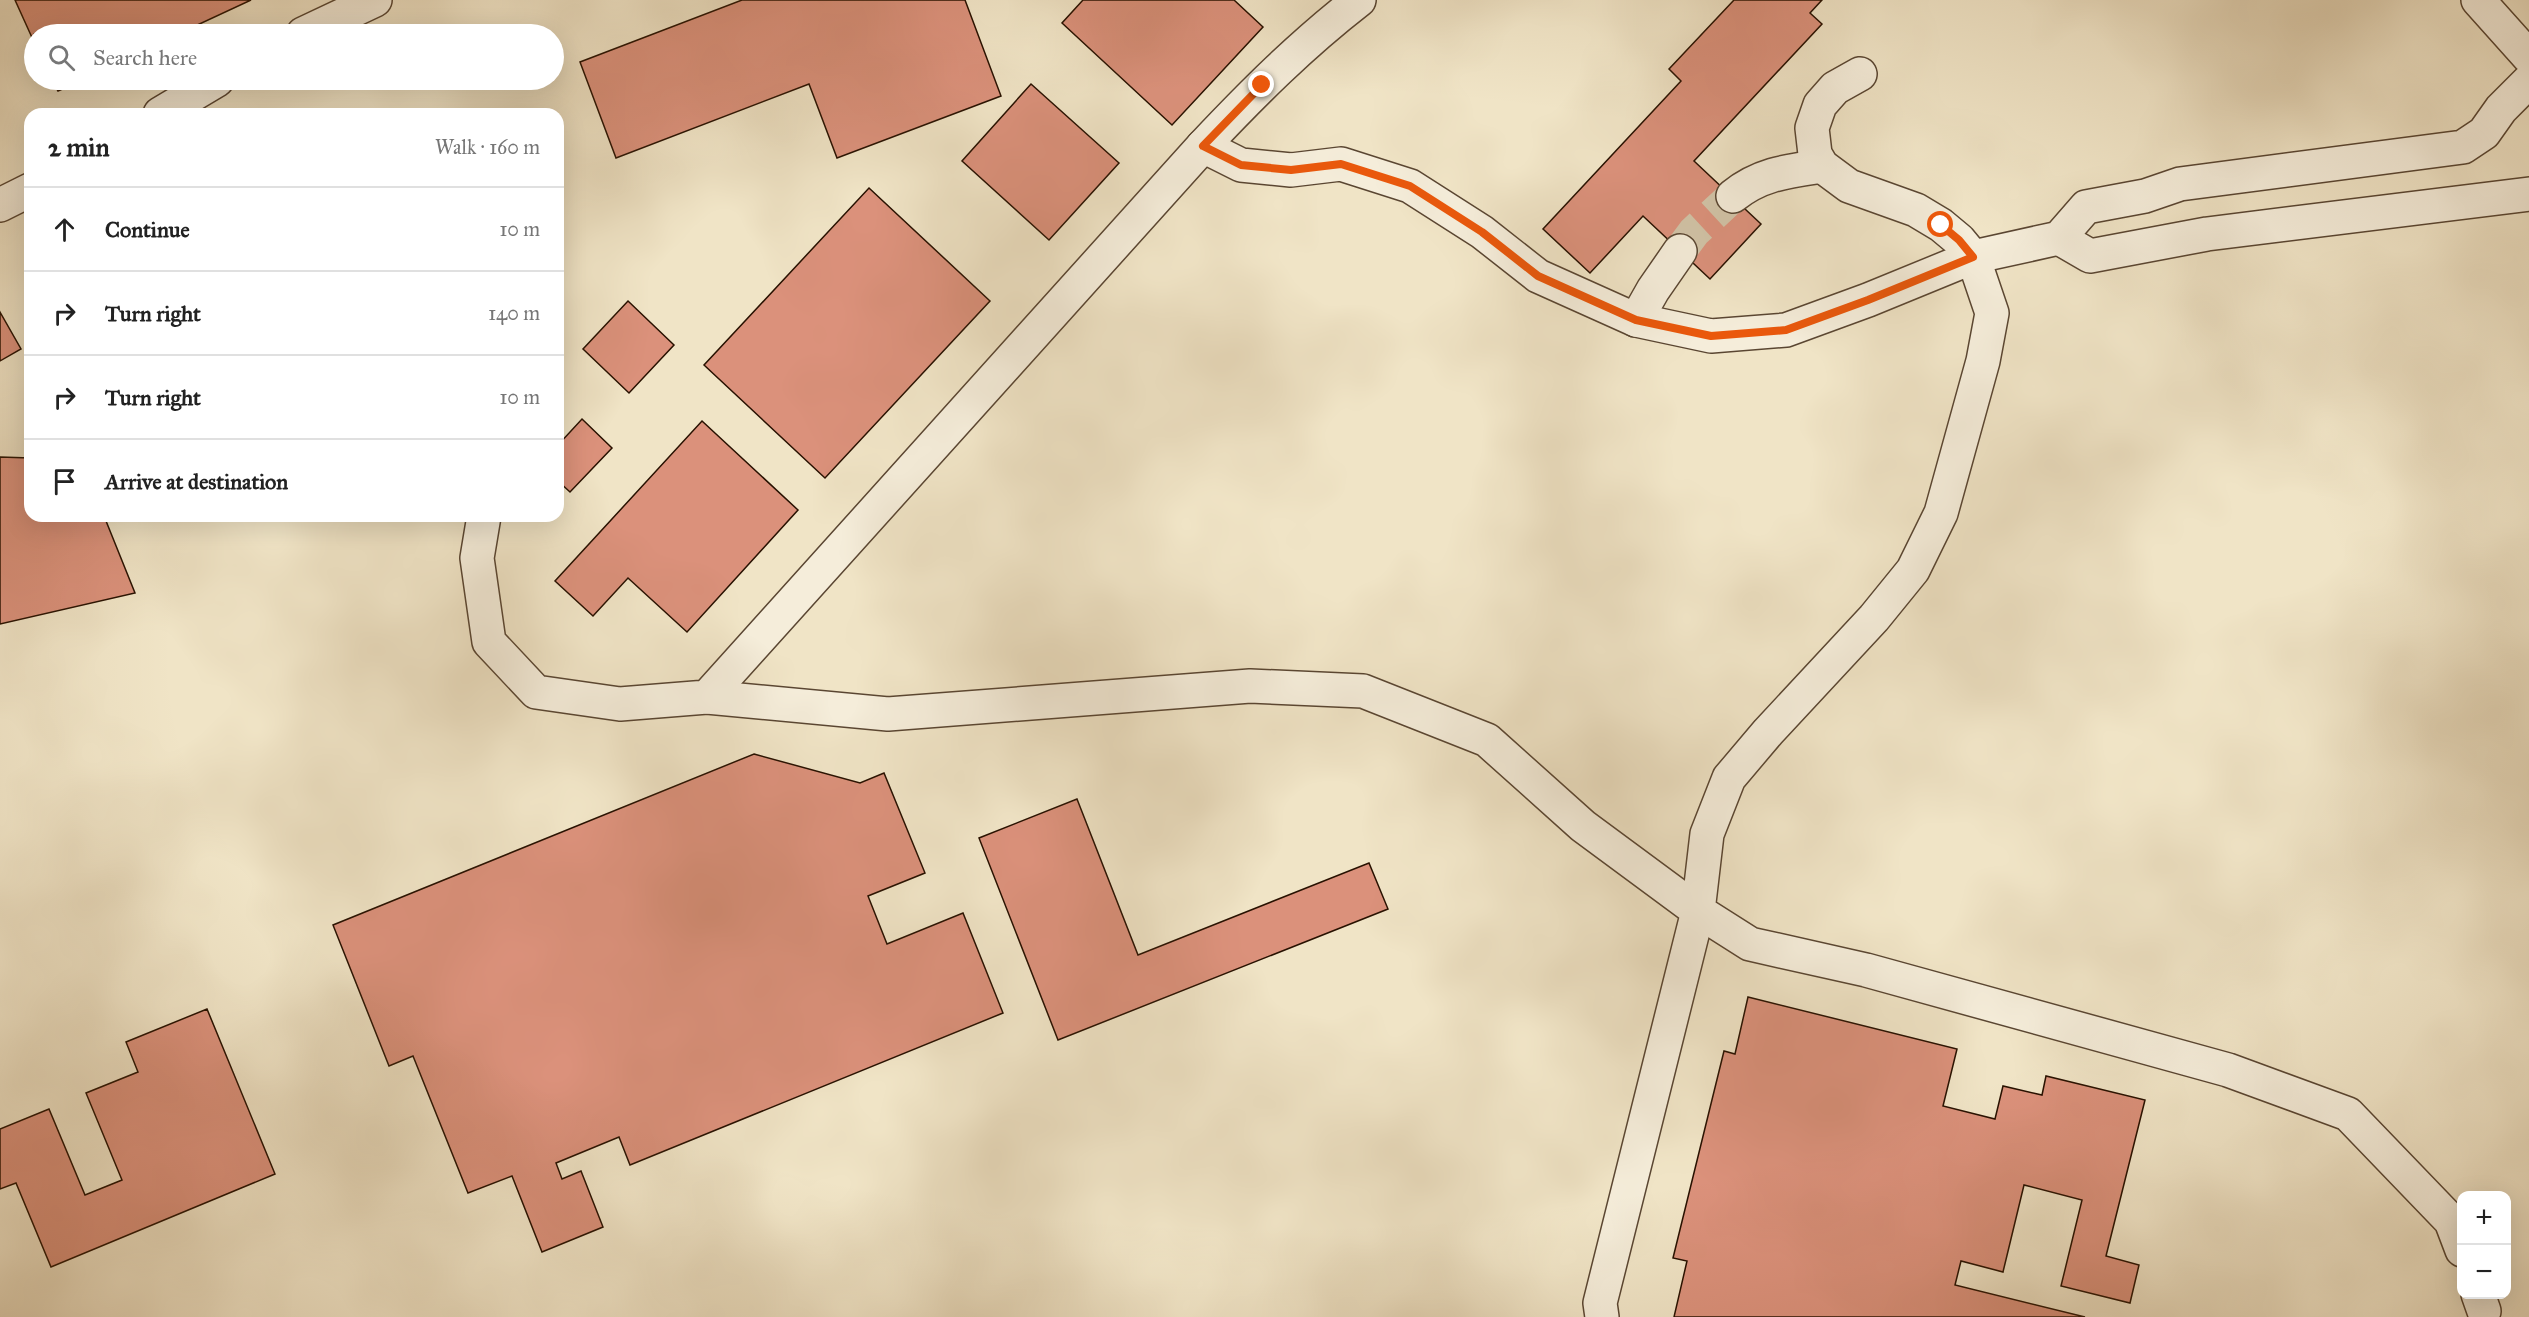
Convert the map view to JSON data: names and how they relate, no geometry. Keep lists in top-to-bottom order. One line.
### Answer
{"page":{"search":"Search here","heading":["2 min","Walk · 160 m"],"list":[["Continue","10 m"],["Turn right","140 m"],["Turn right","10 m"],"Arrive at destination"],"map_buttons":["+","−"]}}
